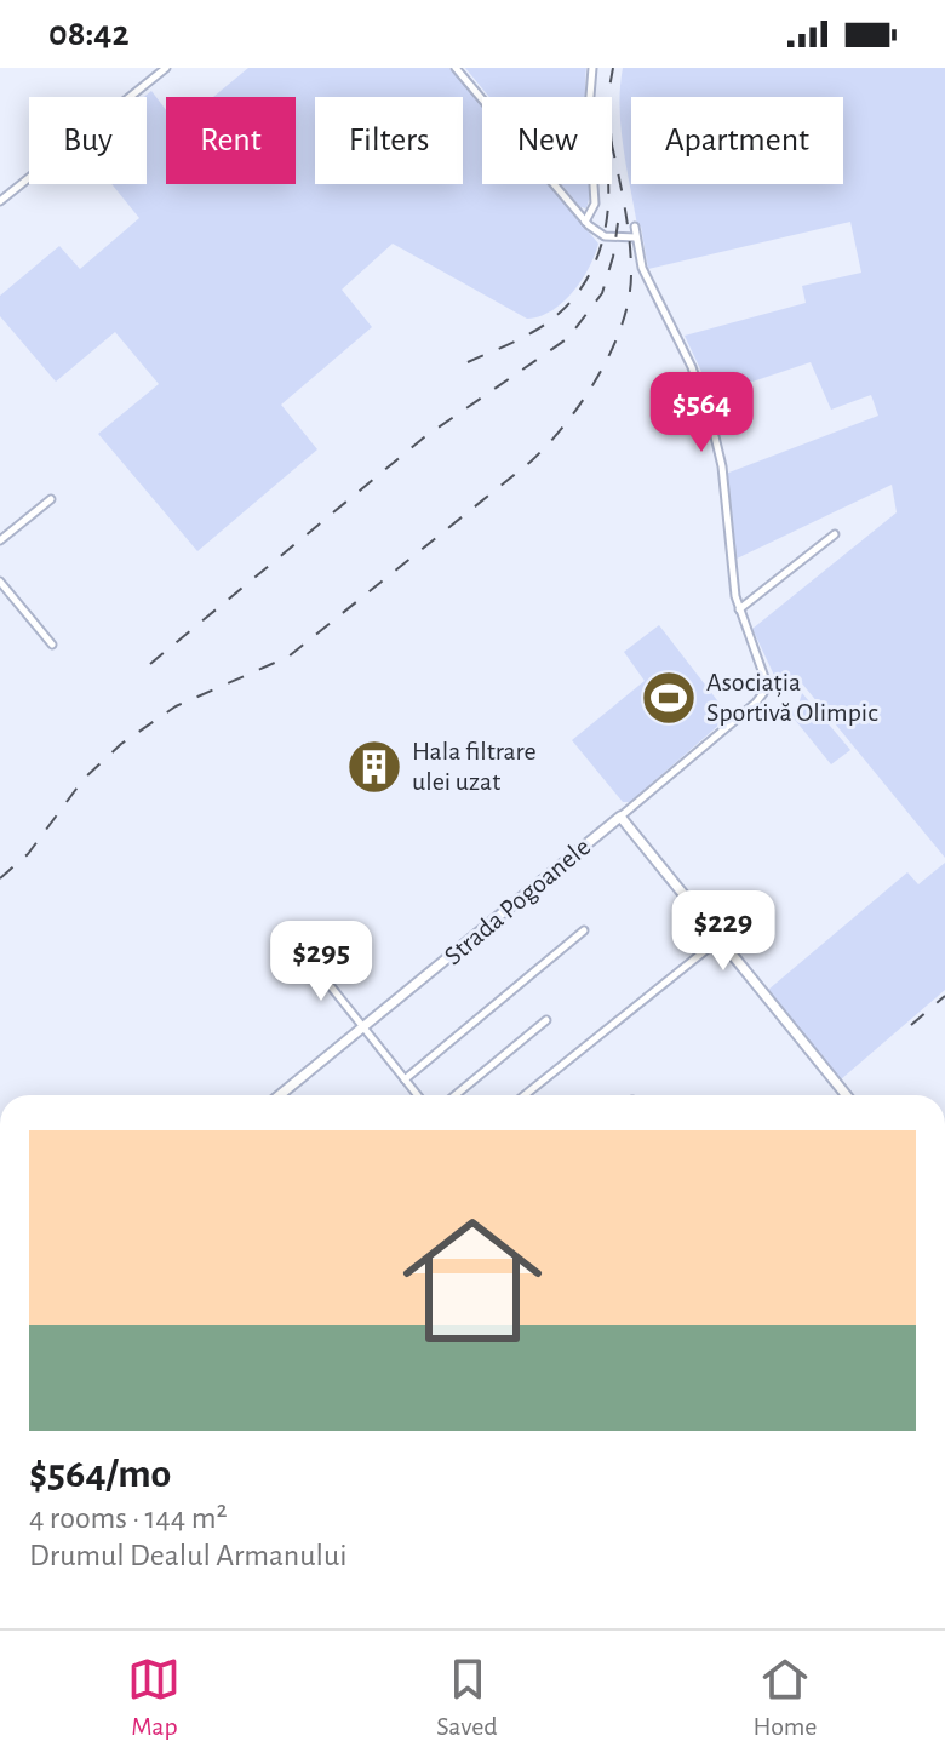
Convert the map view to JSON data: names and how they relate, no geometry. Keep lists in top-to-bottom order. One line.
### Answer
{"streets":{"street":["Strada Pogoanele"]},"places":{"sports":["Asociația Sportivă Olimpic"],"building":["Hala filtrare ulei uzat"]},"page":{"status":"08:42","chip":["Buy","Rent","Filters","New","Apartment"],"price":["$564","$229","$295"],"list":[{"name":"$564/mo","note":"4 rooms · 144 m² · Drumul Dealul Armanului"}],"tabs":["Map","Saved","Home"]}}
